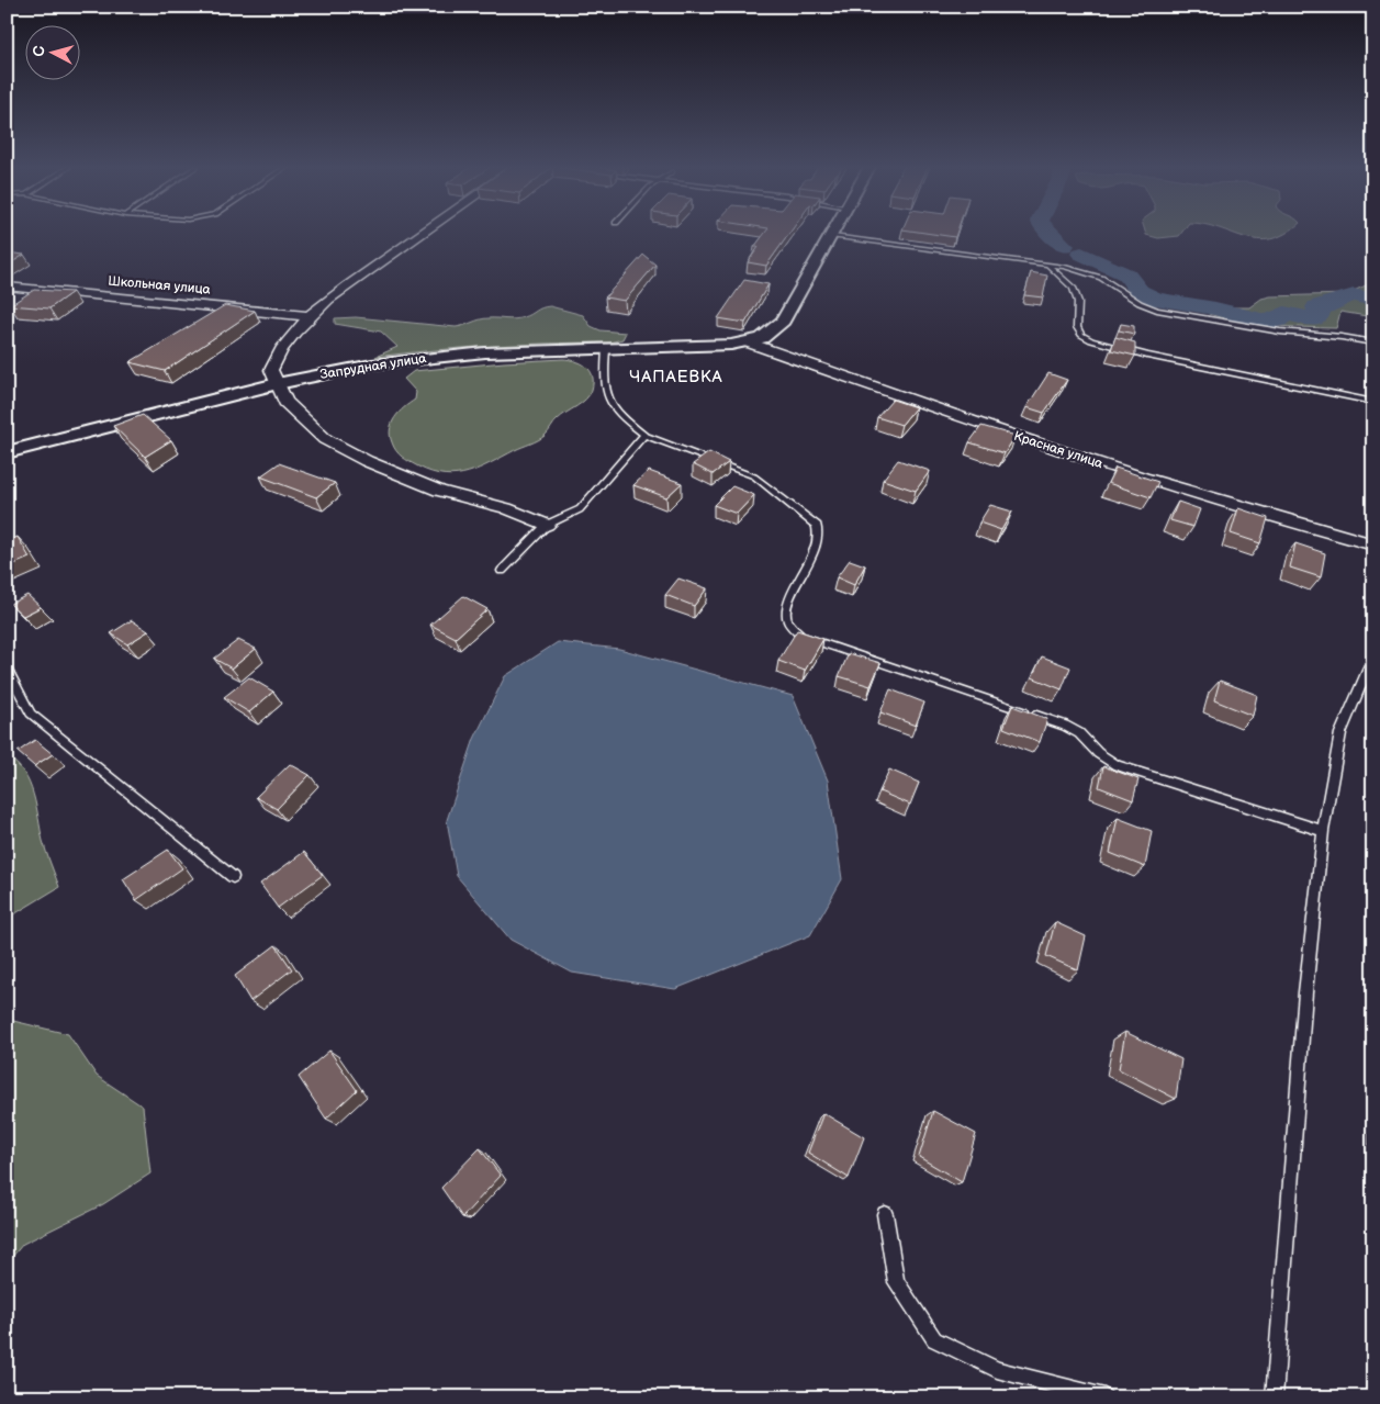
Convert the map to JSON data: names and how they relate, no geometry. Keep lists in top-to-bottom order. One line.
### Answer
{"streets":{"street":["Школьная улица","Запрудная улица","Красная улица"]},"crossings":[["Запрудная улица","Красная улица"]],"districts":["ЧАПАЕВКА"],"north":"left"}
